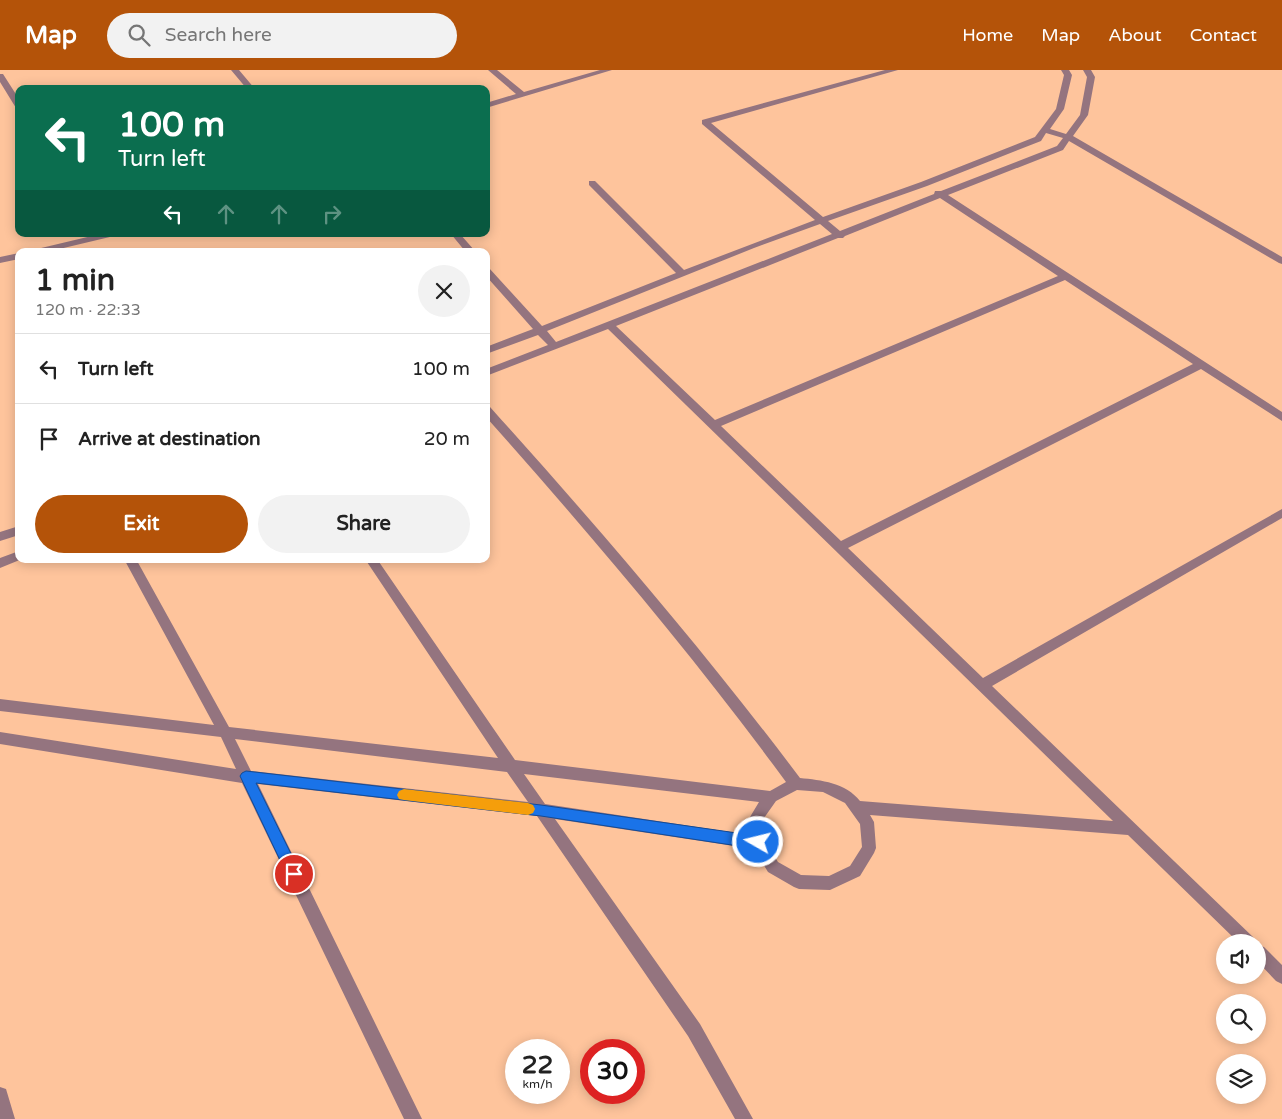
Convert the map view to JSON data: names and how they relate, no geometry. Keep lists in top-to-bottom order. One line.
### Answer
{"page":{"header":"Map","search":"Search here","nav":["Home","Map","About","Contact"],"turn":["100 m","Turn left"],"heading":["1 min","120 m · 22:33"],"list":[{"name":"Turn left","value":"100 m"},{"name":"Arrive at destination","value":"20 m"}],"buttons":["Exit","Share"],"speed":"22 km/h","limit":"30"}}
